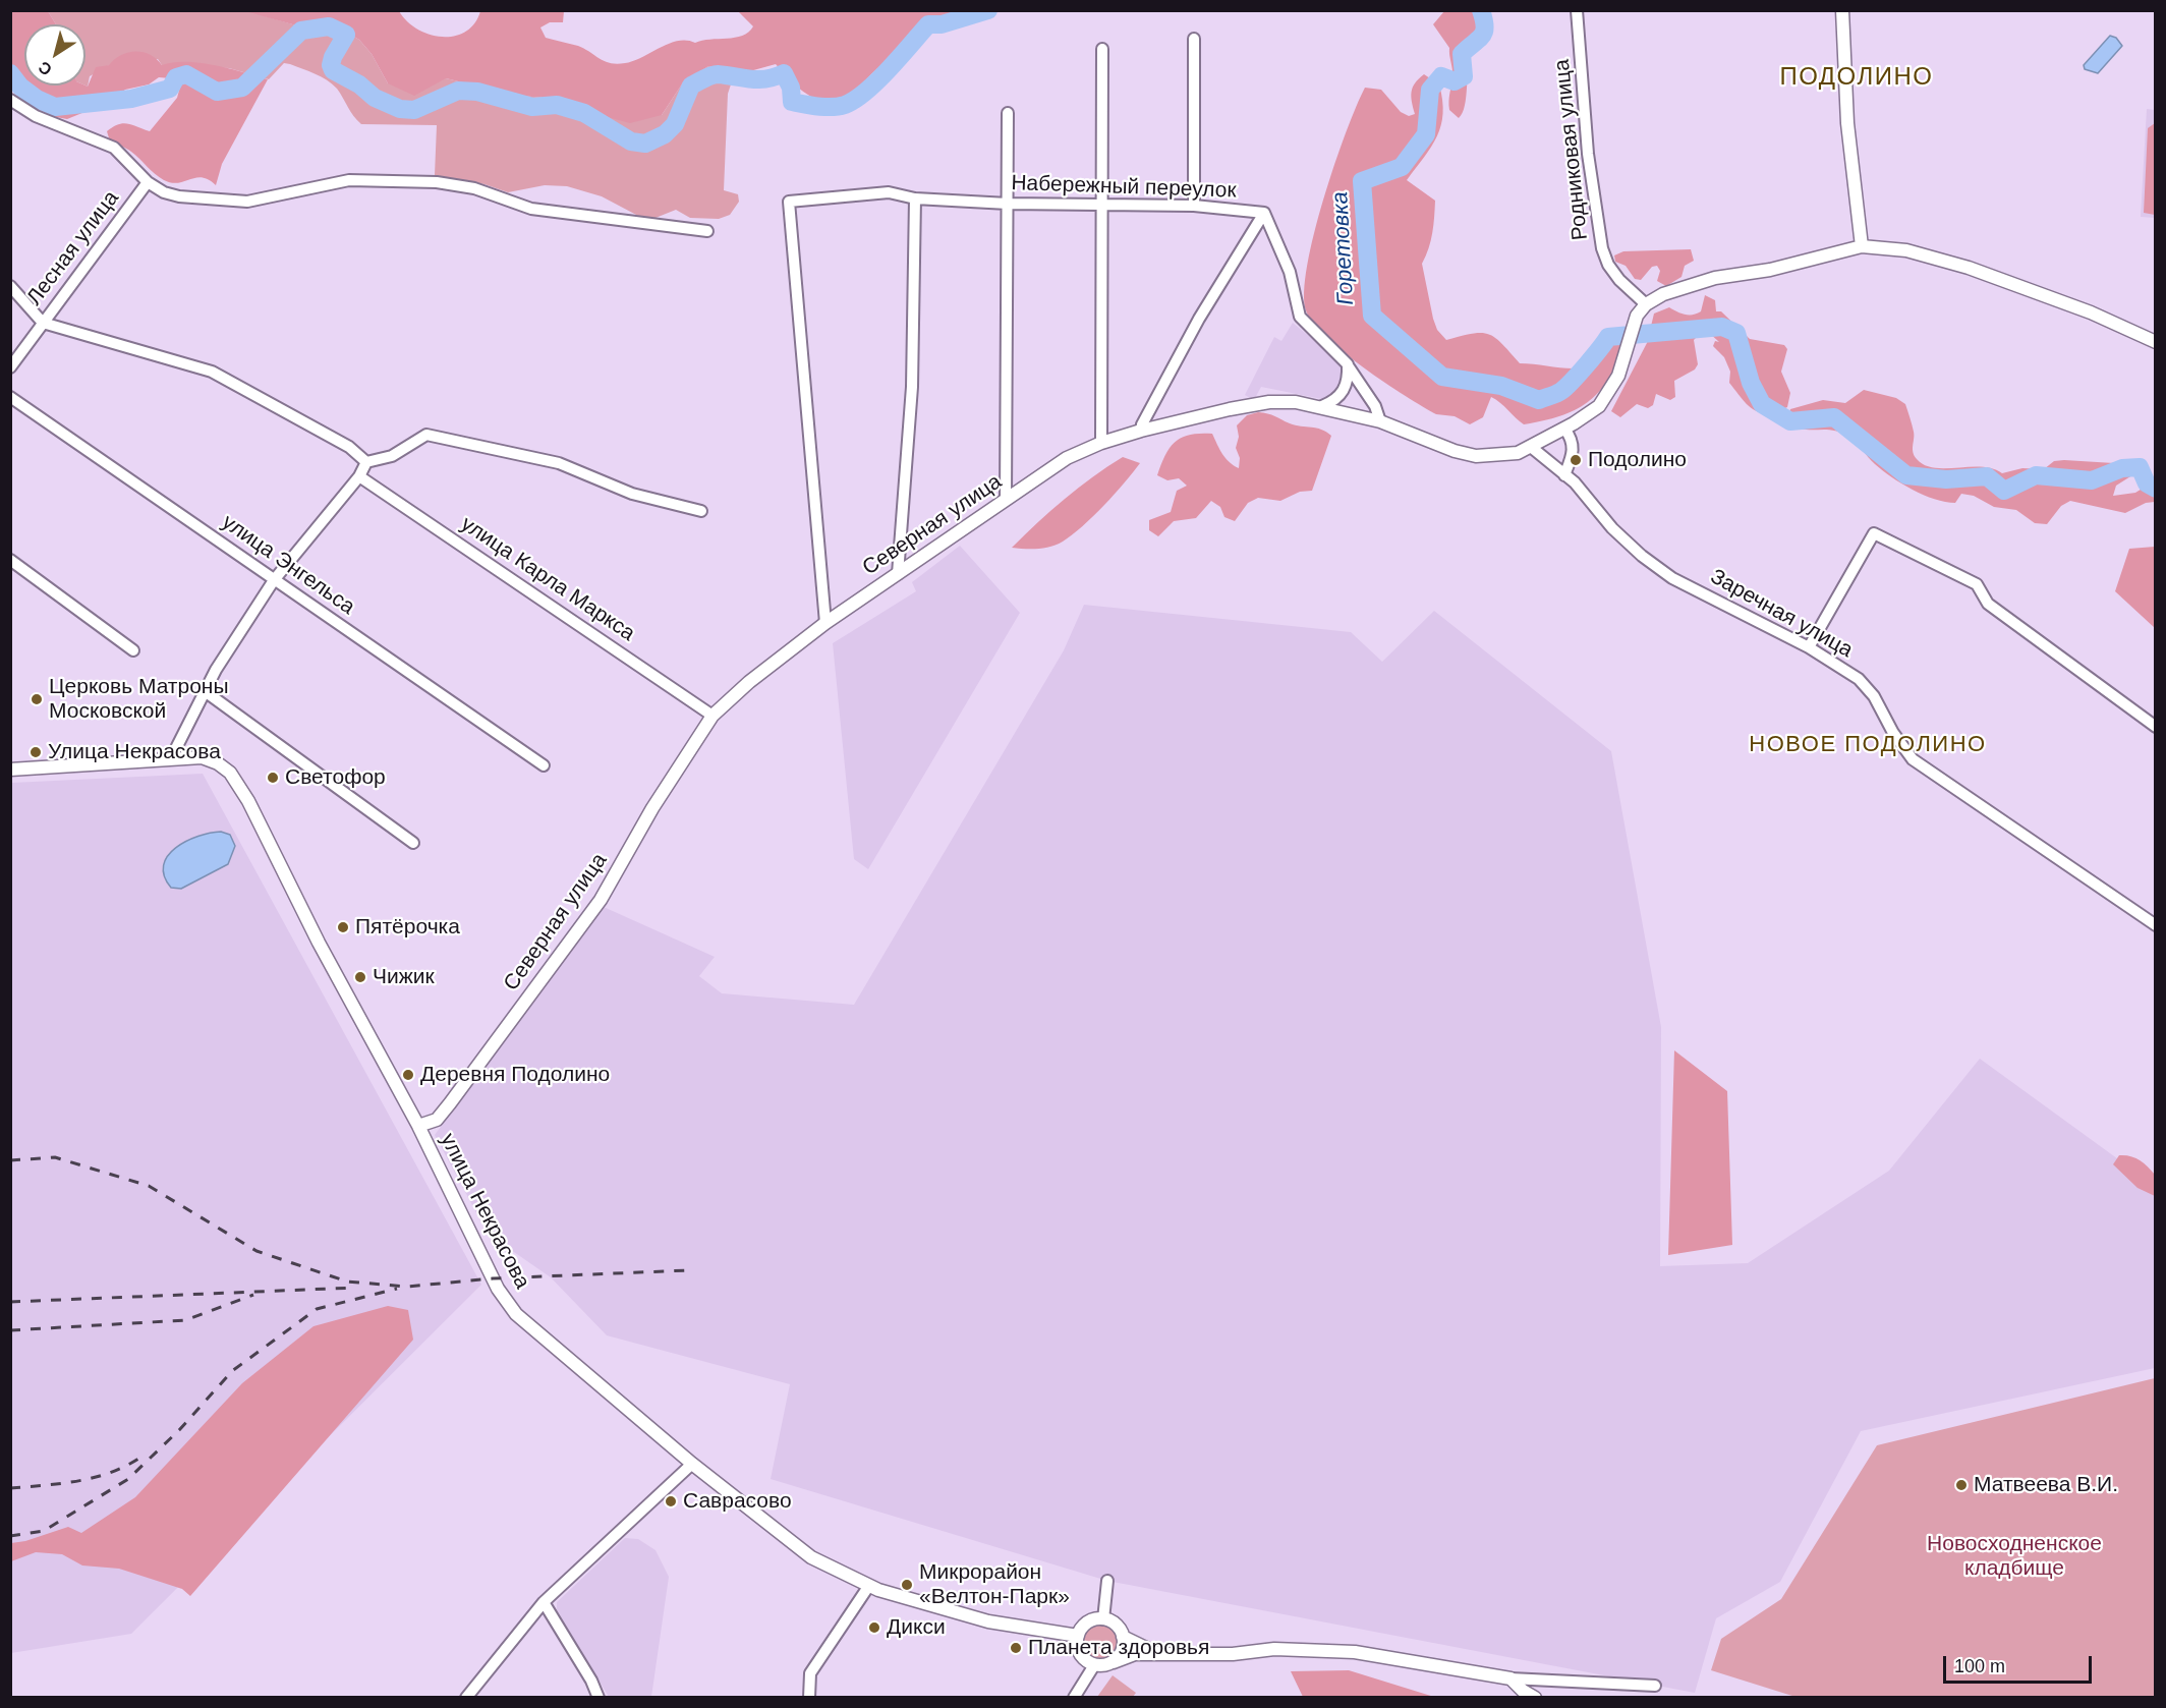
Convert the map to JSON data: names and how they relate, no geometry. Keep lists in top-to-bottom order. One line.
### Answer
{"streets":{"street":["Родниковая улица","Набережный переулок","Лесная улица","Северная улица","улица Энгельса","улица Карла Маркса","Заречная улица","улица Некрасова"]},"crossings":[["Родниковая улица","Северная улица"],["Набережный переулок","Северная улица"],["Северная улица","улица Карла Маркса"],["Северная улица","Заречная улица"],["Северная улица","улица Некрасова"]],"districts":["ПОДОЛИНО","НОВОЕ ПОДОЛИНО"],"water":["Горетовка"],"parks":["Новосходненское кладбище"],"places":["Подолино","Церковь Матроны Московской","Улица Некрасова","Светофор","Пятёрочка","Чижик","Деревня Подолино","Матвеева В.И.","Саврасово","Микрорайон «Велтон-Парк»","Дикси","Планета здоровья"],"scale_bar":"100 m","north":"bottom left"}
